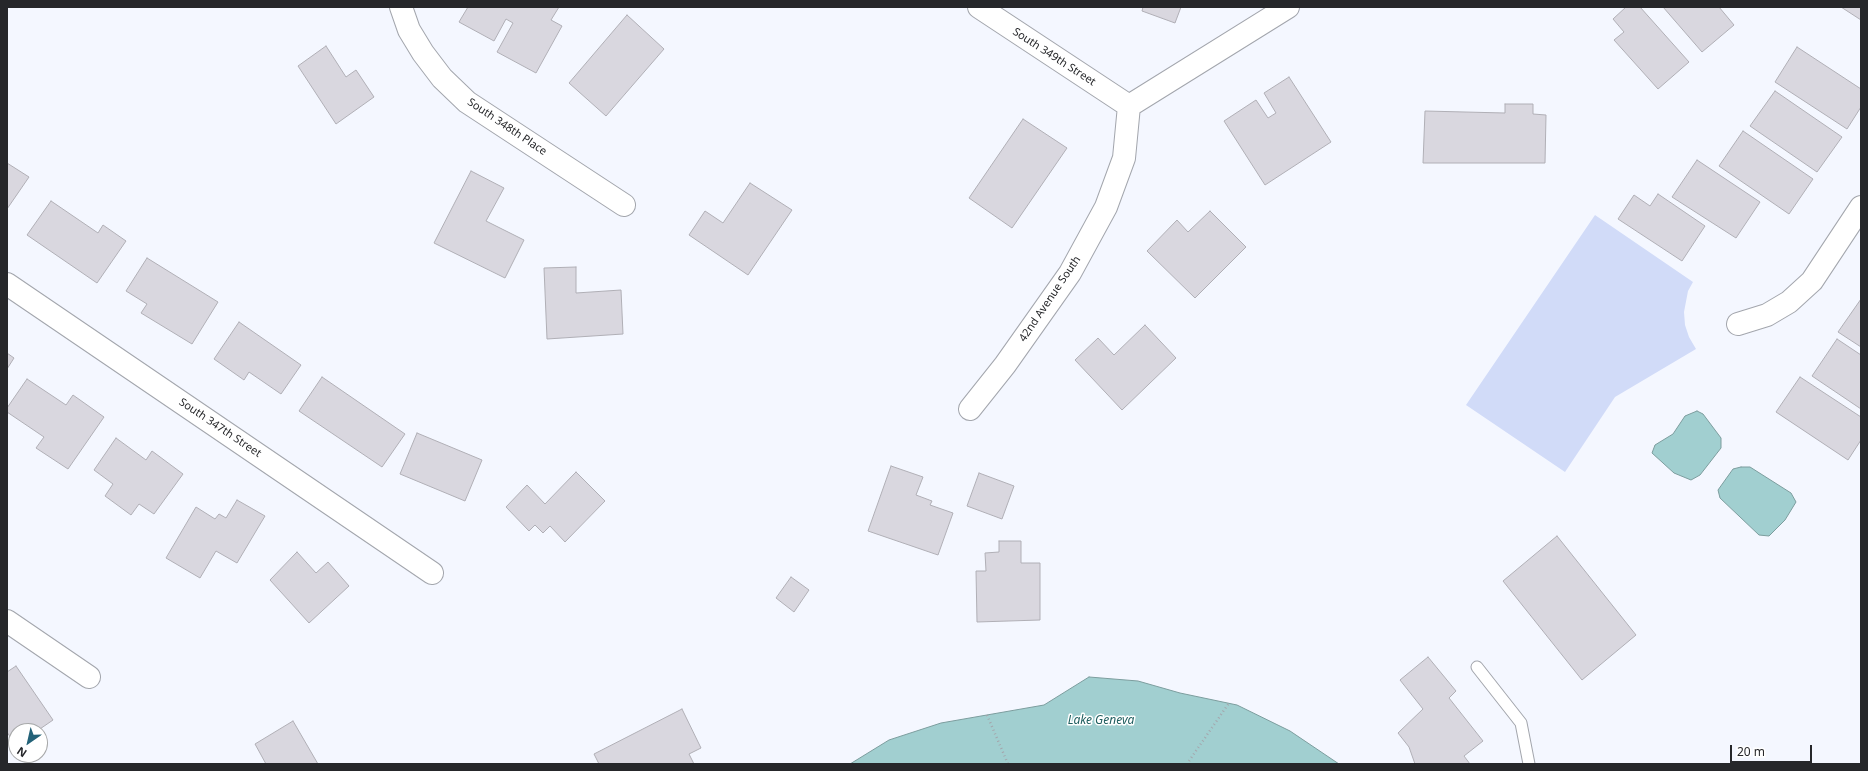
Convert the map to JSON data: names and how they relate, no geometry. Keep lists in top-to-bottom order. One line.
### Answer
{"streets":{"street":["South 349th Street","South 348th Place","42nd Avenue South","South 347th Street"]},"crossings":[["South 349th Street","42nd Avenue South"]],"water":["Lake Geneva"],"scale_bar":"20 m","north":"bottom left"}
